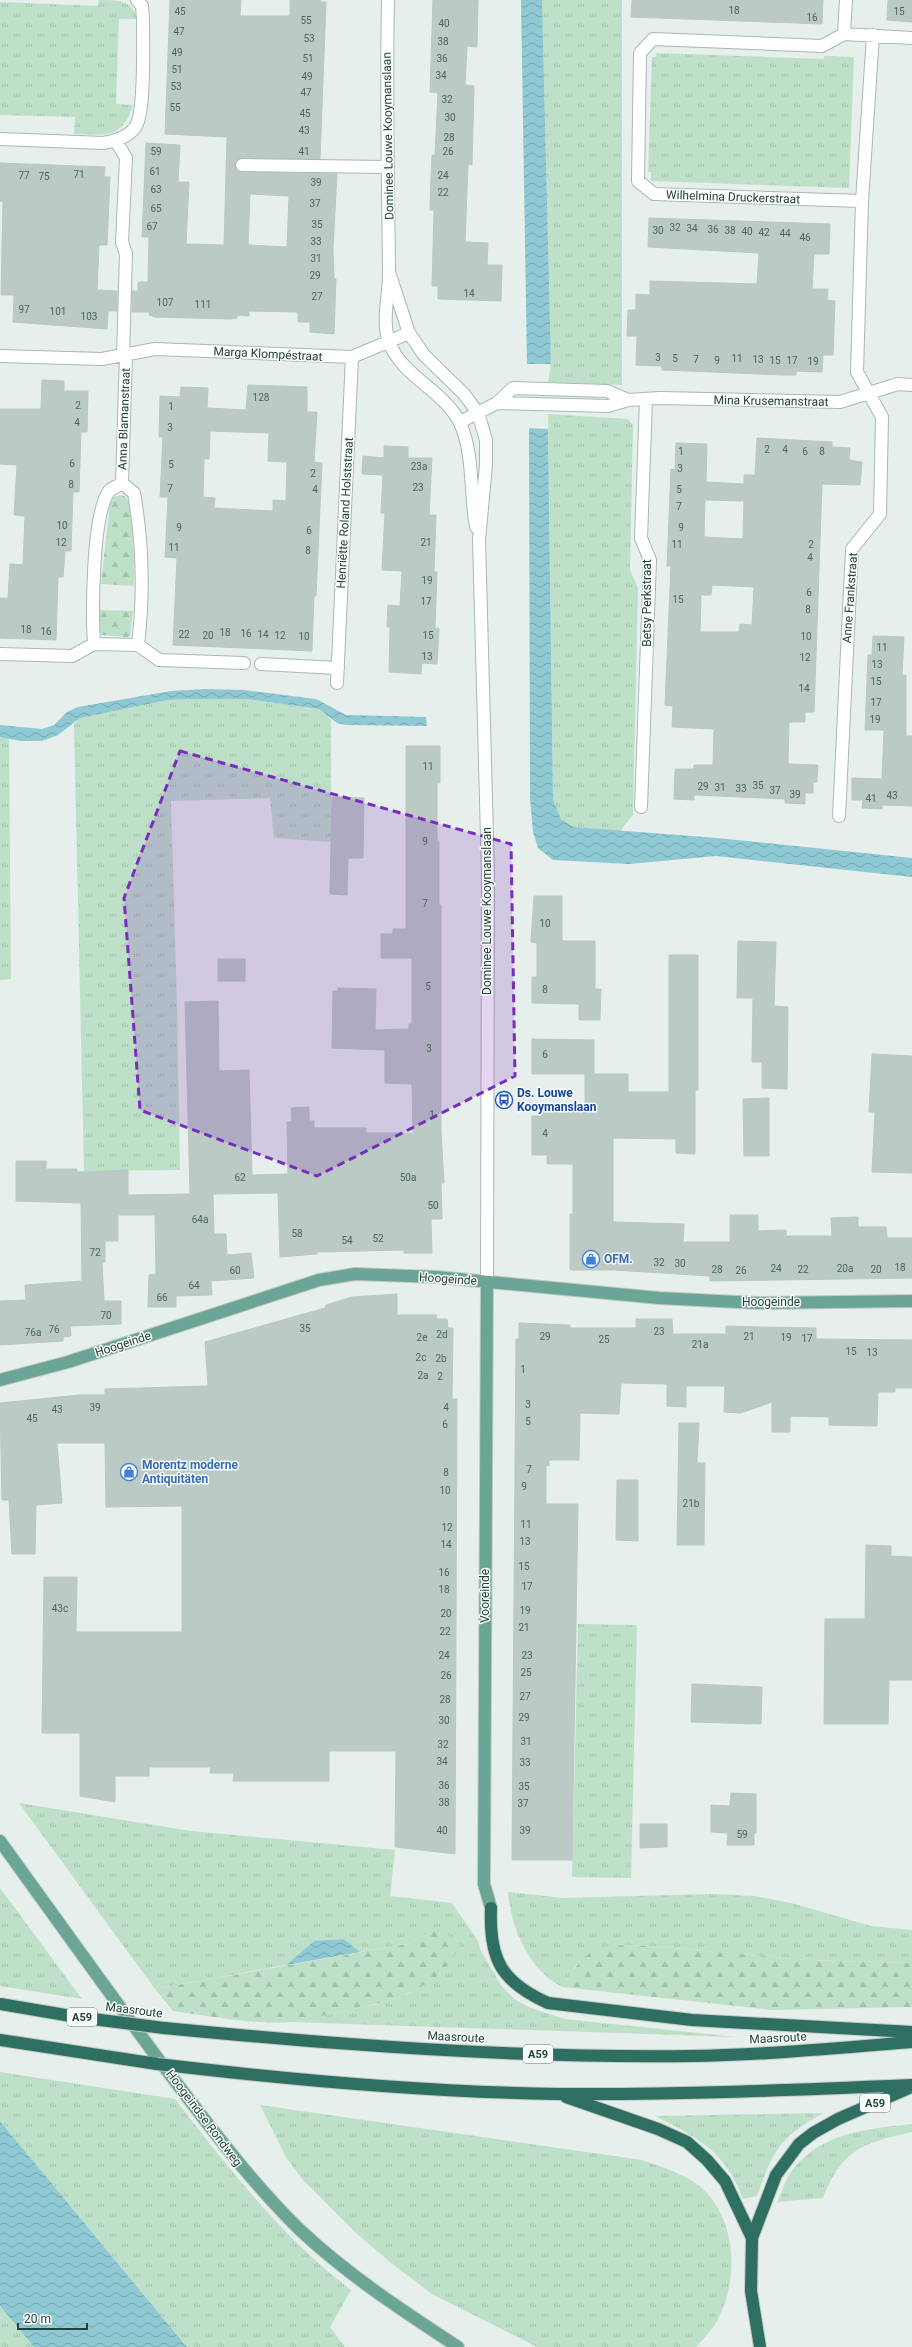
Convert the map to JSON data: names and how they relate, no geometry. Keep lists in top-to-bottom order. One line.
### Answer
{"streets":{"highway":["Maasroute","A59"],"main road":["Hoogeinde","Vooreinde","Hoogeindse Rondweg"],"street":["Dominee Louwe Kooymanslaan","Wilhelmina Druckerstraat","Marga Klompéstraat","Mina Krusemanstraat","Anna Blamanstraat","Henriëtte Roland Holststraat","Anne Frankstraat","Betsy Perkstraat"]},"crossings":[["Dominee Louwe Kooymanslaan","Marga Klompéstraat"],["Dominee Louwe Kooymanslaan","Mina Krusemanstraat"],["Dominee Louwe Kooymanslaan","Hoogeinde"],["Dominee Louwe Kooymanslaan","Vooreinde"],["Marga Klompéstraat","Anna Blamanstraat"],["Marga Klompéstraat","Henriëtte Roland Holststraat"],["Mina Krusemanstraat","Anne Frankstraat"],["Mina Krusemanstraat","Betsy Perkstraat"],["Hoogeinde","Vooreinde"]],"places":{"bus stop":["Ds. Louwe Kooymanslaan"],"shop":["OFM.","Morentz moderne Antiquitäten"]},"house_numbers":["18","45","15","16","55","40","47","53","38","49","51","36","51","34","49","53","47","32","55","45","30","43","28","59","41","26","61","71","77","24","75","39","63","22","37","65","35","67","32","34","36","30","38","40","42","44","46","33","31","29","14","27","107","111","97","101","103","3","5","11","7","13","9","15","17","19","128","2","1","4","3","2","4","1","6","8","6","5","23a","3","2","8","23","7","4","5","7","10","9","9","6","12","21","11","2","11","8","4","19","6","15","17","8","18","16","18","16","22","14","20","12","15","10","10","11","13","12","13","15","14","17","19","11","35","29","31","33","37","39","43","41","9","7","10","5","8","3","6","1","4","62","50a","50","64a","58","52","54","72","32","30","18","24","20a","28","22","20","60","26","64","66","70","35","76","23","76a","2d","29","21","2e","19","17","25","21a","15","13","2c","2b","1","2a","2","3","39","4","43","45","5","6","7","8","9","10","21b","11","12","13","14","15","16","17","18","43c","19","20","21","22","24","23","25","26","27","28","29","30","31","32","34","33","36","35","38","37","40","39","59"],"scale_bar":"20 m"}
